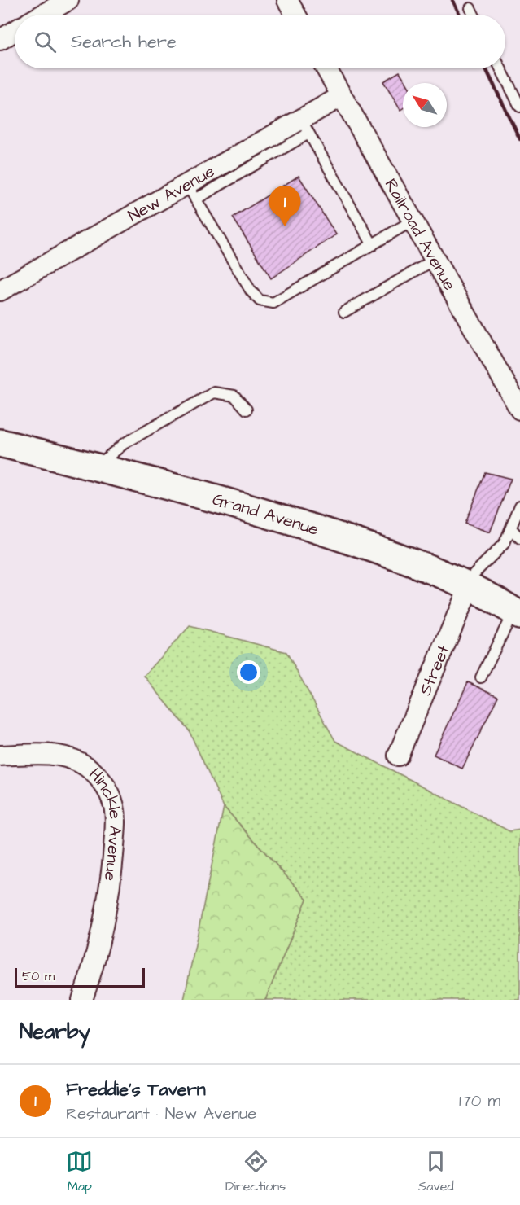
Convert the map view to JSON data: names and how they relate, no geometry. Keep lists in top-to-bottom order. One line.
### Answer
{"streets":{"main road":["Grand Avenue"],"street":["New Avenue","Railroad Avenue","Street","Hinckle Avenue"]},"crossings":[["New Avenue","Railroad Avenue"],["Grand Avenue","Street"]],"scale_bar":"50 m","north":"top left","page":{"search":"Search here","pins":"1","scale":"50 m","heading":"Nearby","list":[{"mark":"1","name":"Freddie's Tavern","note":"Restaurant · New Avenue","value":"170 m"}],"nav":["Map","Directions","Saved"]}}
